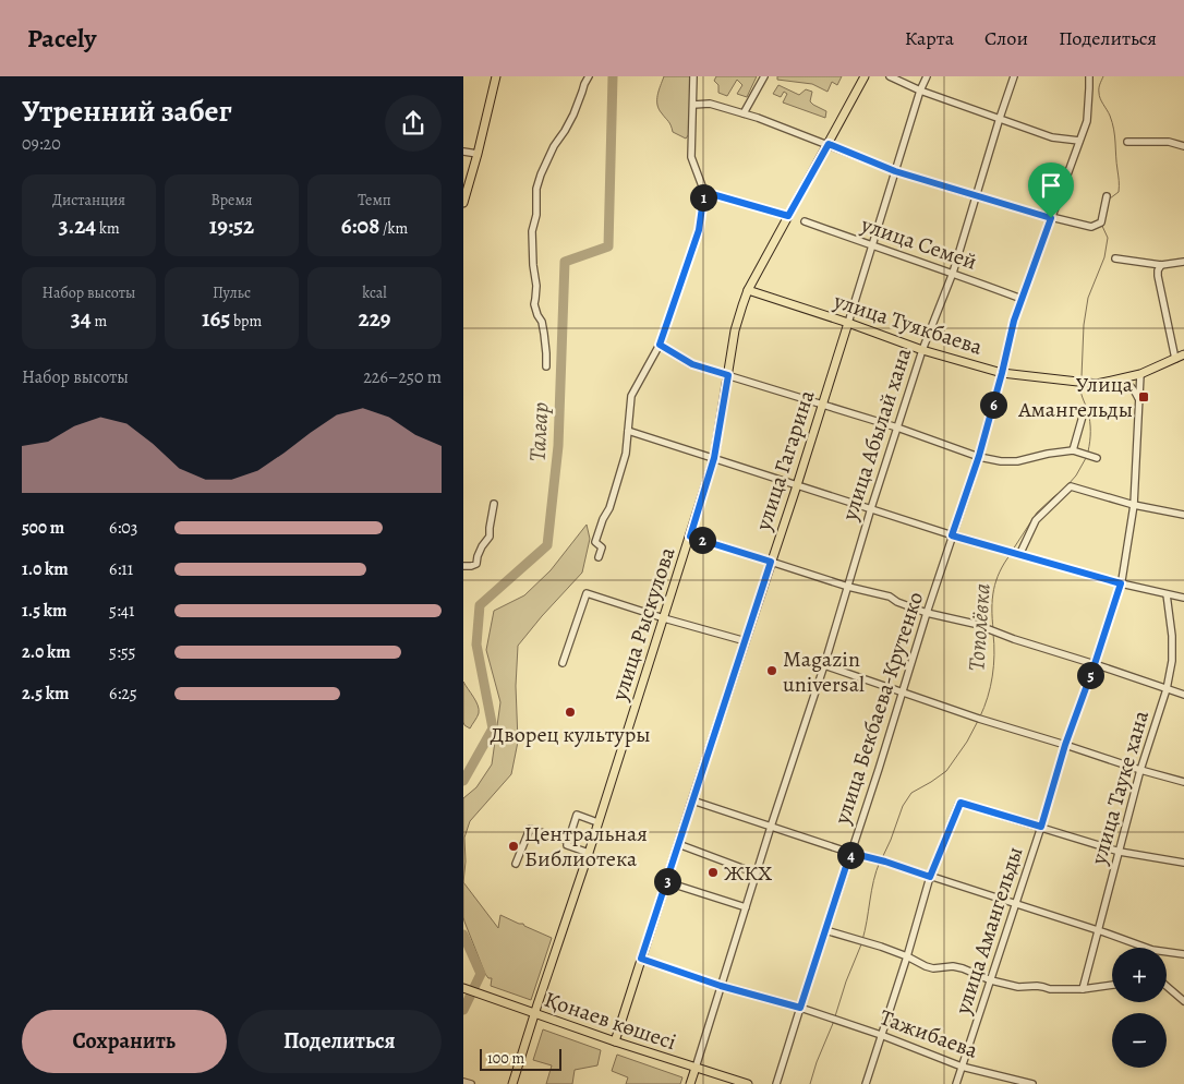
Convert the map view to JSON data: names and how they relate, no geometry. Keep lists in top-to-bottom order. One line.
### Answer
{"streets":{"main road":["улица Туякбаева","улица Гагарина","улица Рыскулова","Қонаев көшесі"],"street":["улица Семей","улица Абылай хана","улица Бекбаева-Крутенко","улица Тауке хана","улица Амангельды","Тажибаева"]},"crossings":[["улица Семей","улица Абылай хана"],["улица Семей","улица Гагарина"],["улица Семей","улица Бекбаева-Крутенко"],["улица Туякбаева","улица Абылай хана"],["улица Туякбаева","улица Гагарина"],["улица Туякбаева","улица Рыскулова"],["улица Туякбаева","улица Бекбаева-Крутенко"],["улица Туякбаева","улица Амангельды"],["улица Гагарина","Қонаев көшесі"],["улица Гагарина","Тажибаева"],["улица Рыскулова","Қонаев көшесі"],["улица Бекбаева-Крутенко","Тажибаева"],["улица Амангельды","Тажибаева"]],"water":["Талғар","Тополёвка"],"places":{"transit":["Улица Амангельды"],"other":["Magazin universal","Дворец культуры","Центральная Библиотека","ЖКХ"]},"scale_bar":"100 m","page":{"header":"Pacely","nav":["Карта","Слои","Поделиться"],"heading":["Утренний забег","09:20"],"stats":[["Дистанция","3.24 km"],["Время","19:52"],["Темп","6:08 /km"],["Набор высоты","34 m"],["Пульс","165 bpm"],["kcal","229"]],"pins":["1","6","2","5","4","3"],"chart":["Набор высоты","226–250 m"],"list":[{"name":"500 m","note":"6:03"},{"name":"1.0 km","note":"6:11"},{"name":"1.5 km","note":"5:41"},{"name":"2.0 km","note":"5:55"},{"name":"2.5 km","note":"6:25"}],"map_buttons":["+","−"],"buttons":["Сохранить","Поделиться"],"scale":"100 m"}}
